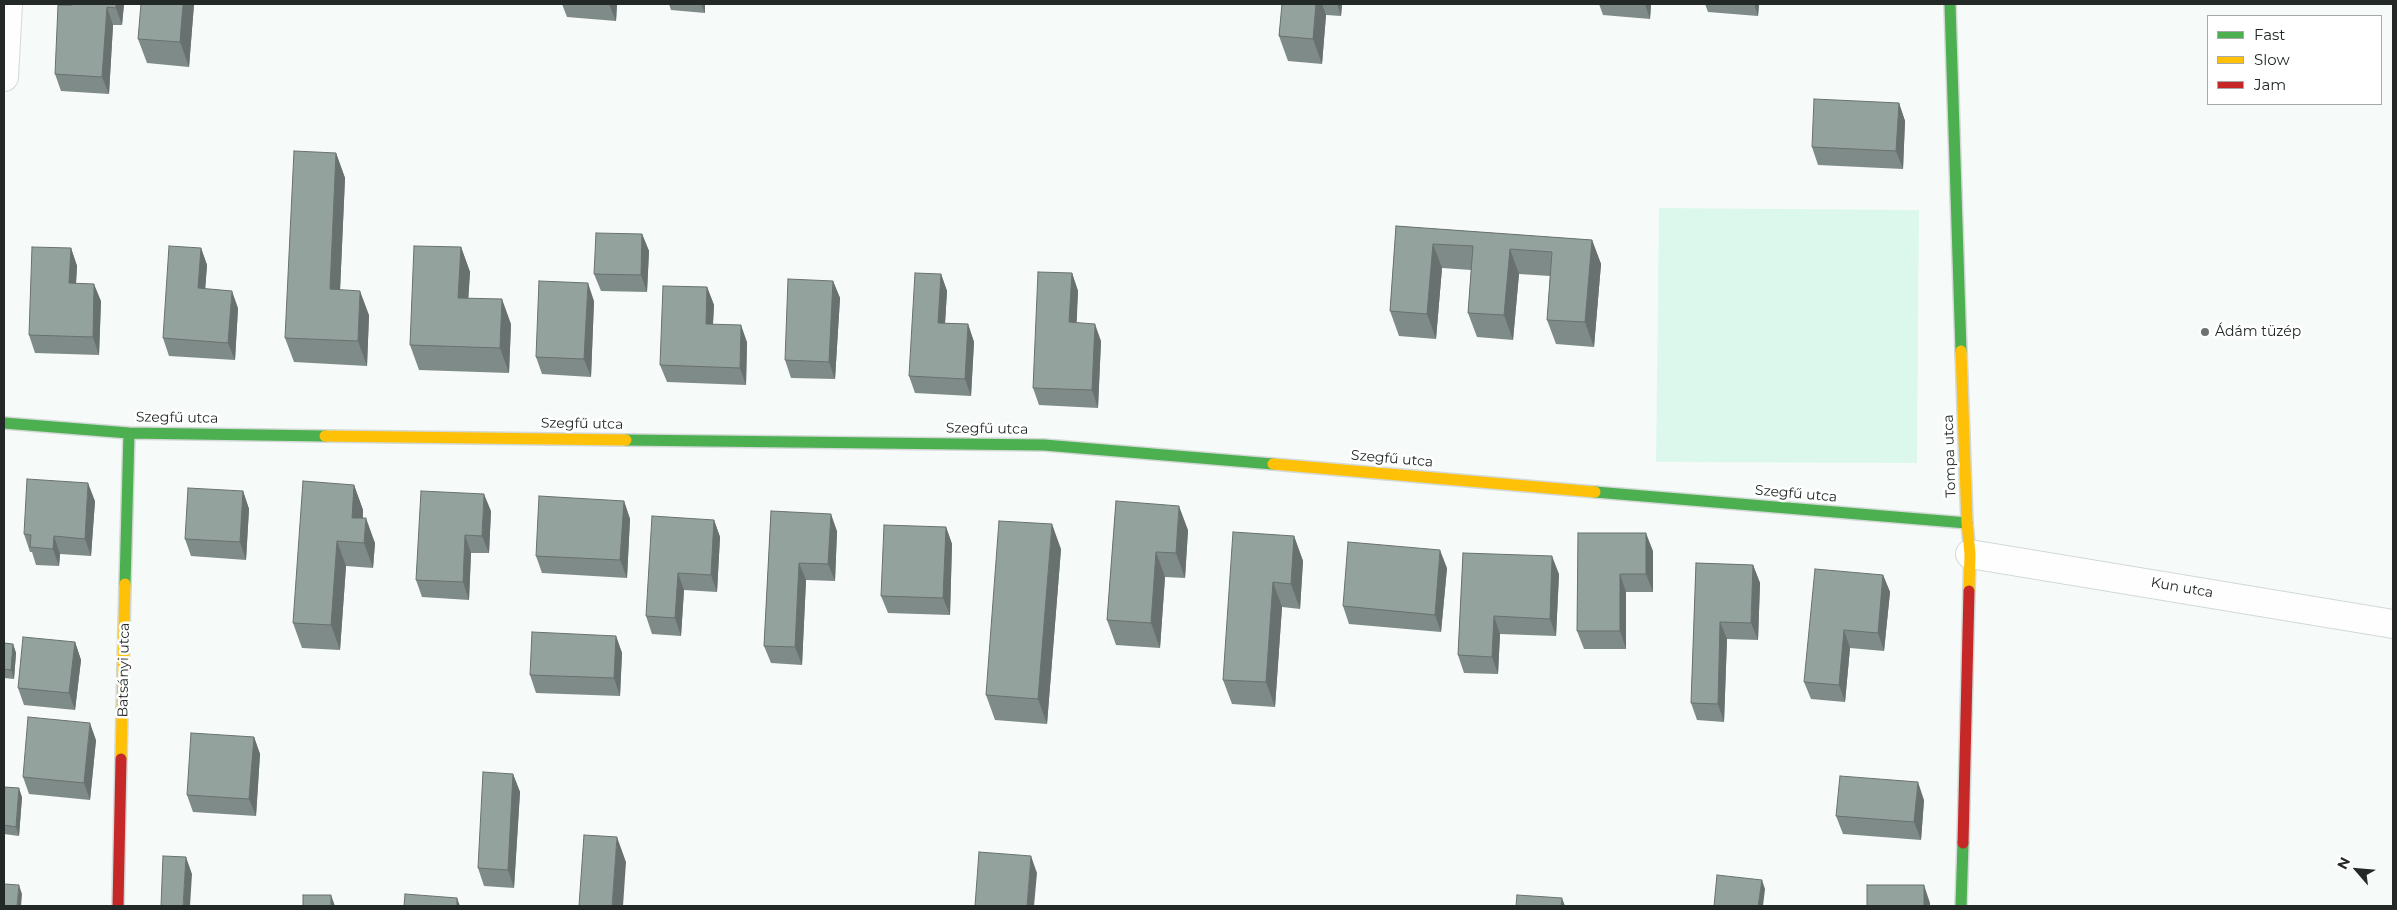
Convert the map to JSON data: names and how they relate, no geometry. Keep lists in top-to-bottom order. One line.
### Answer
{"streets":{"street":["Szegfű utca","Tompa utca","Kun utca","Batsányi utca"]},"crossings":[["Szegfű utca","Tompa utca"],["Szegfű utca","Batsányi utca"],["Tompa utca","Kun utca"]],"places":["Ádám tüzép"],"legend":["Fast","Slow","Jam"],"north":"top left"}
